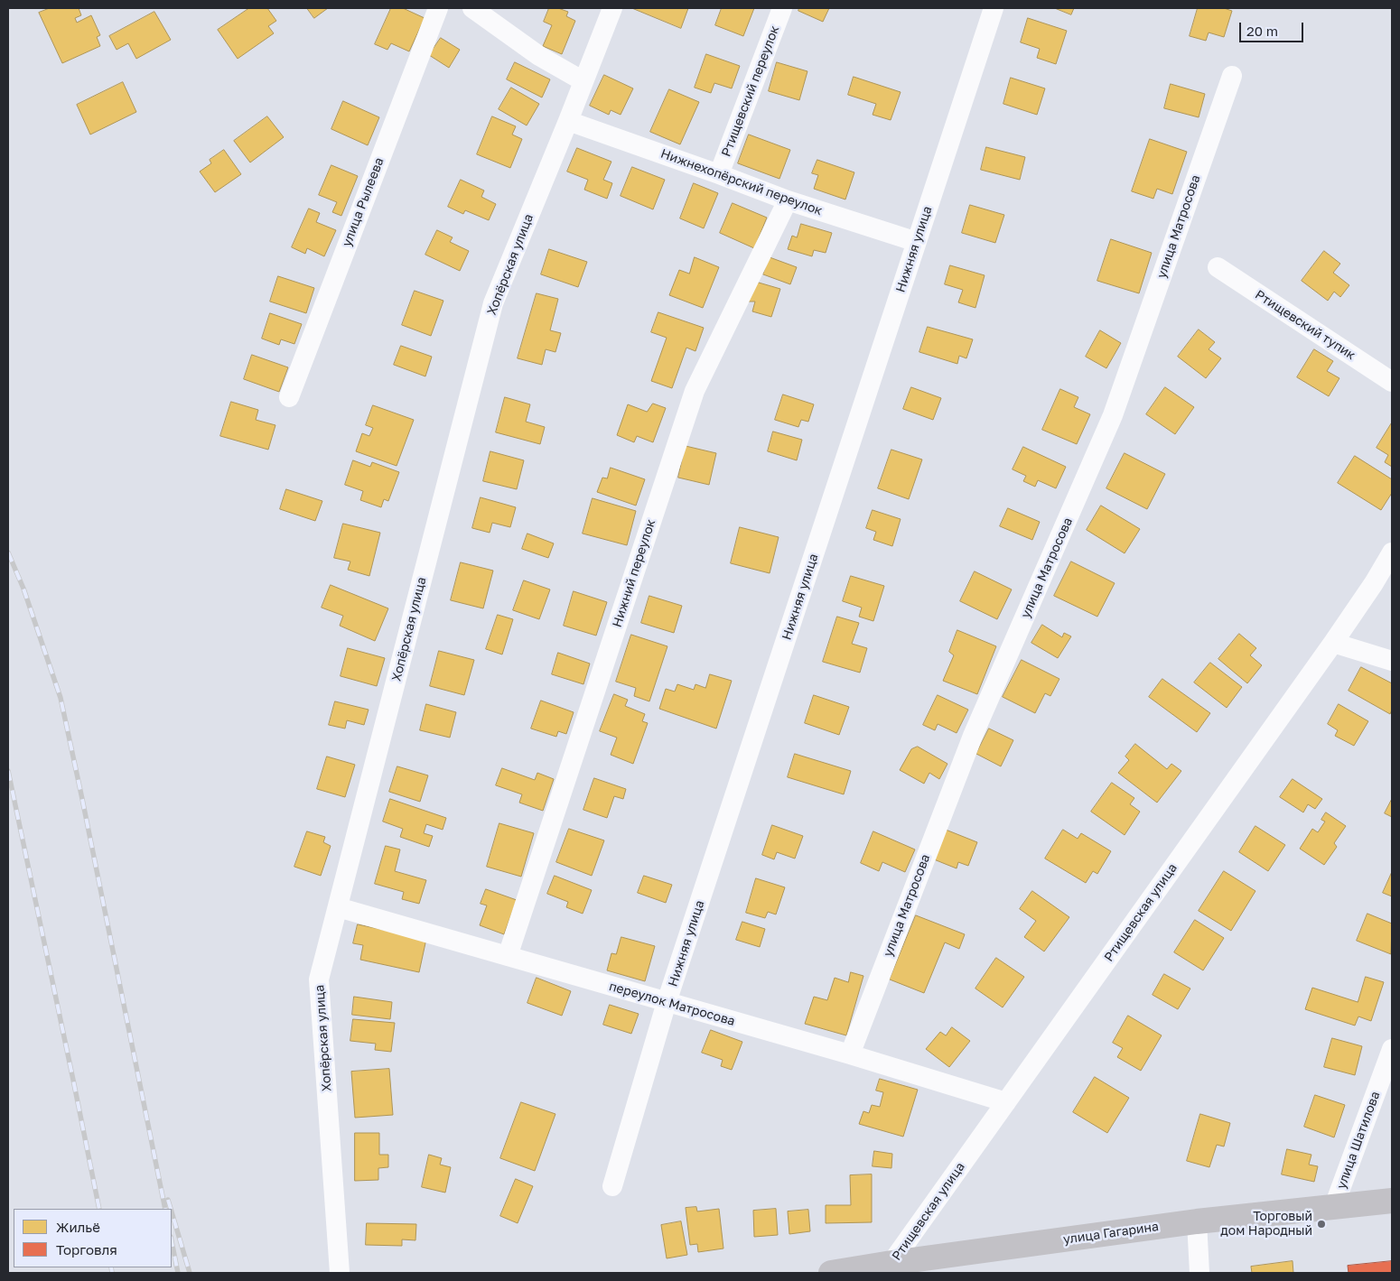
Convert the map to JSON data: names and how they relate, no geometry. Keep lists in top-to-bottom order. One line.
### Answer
{"streets":{"street":["Ртищевский переулок","Нижнехопёрский переулок","улица Рылеева","улица Матросова","Нижняя улица","Хопёрская улица","Ртищевский тупик","Нижний переулок","Ртищевская улица","переулок Матросова","улица Шатилова","улица Гагарина"]},"crossings":[["Ртищевский переулок","Нижнехопёрский переулок"],["Нижнехопёрский переулок","Нижняя улица"],["Нижнехопёрский переулок","Хопёрская улица"],["Нижнехопёрский переулок","Нижний переулок"],["улица Матросова","переулок Матросова"],["Нижняя улица","переулок Матросова"],["Хопёрская улица","переулок Матросова"],["Нижний переулок","переулок Матросова"],["Ртищевская улица","переулок Матросова"],["Ртищевская улица","улица Гагарина"],["улица Шатилова","улица Гагарина"]],"places":["Торговый дом Народный"],"legend":["Жильё","Торговля"],"scale_bar":"20 m"}
